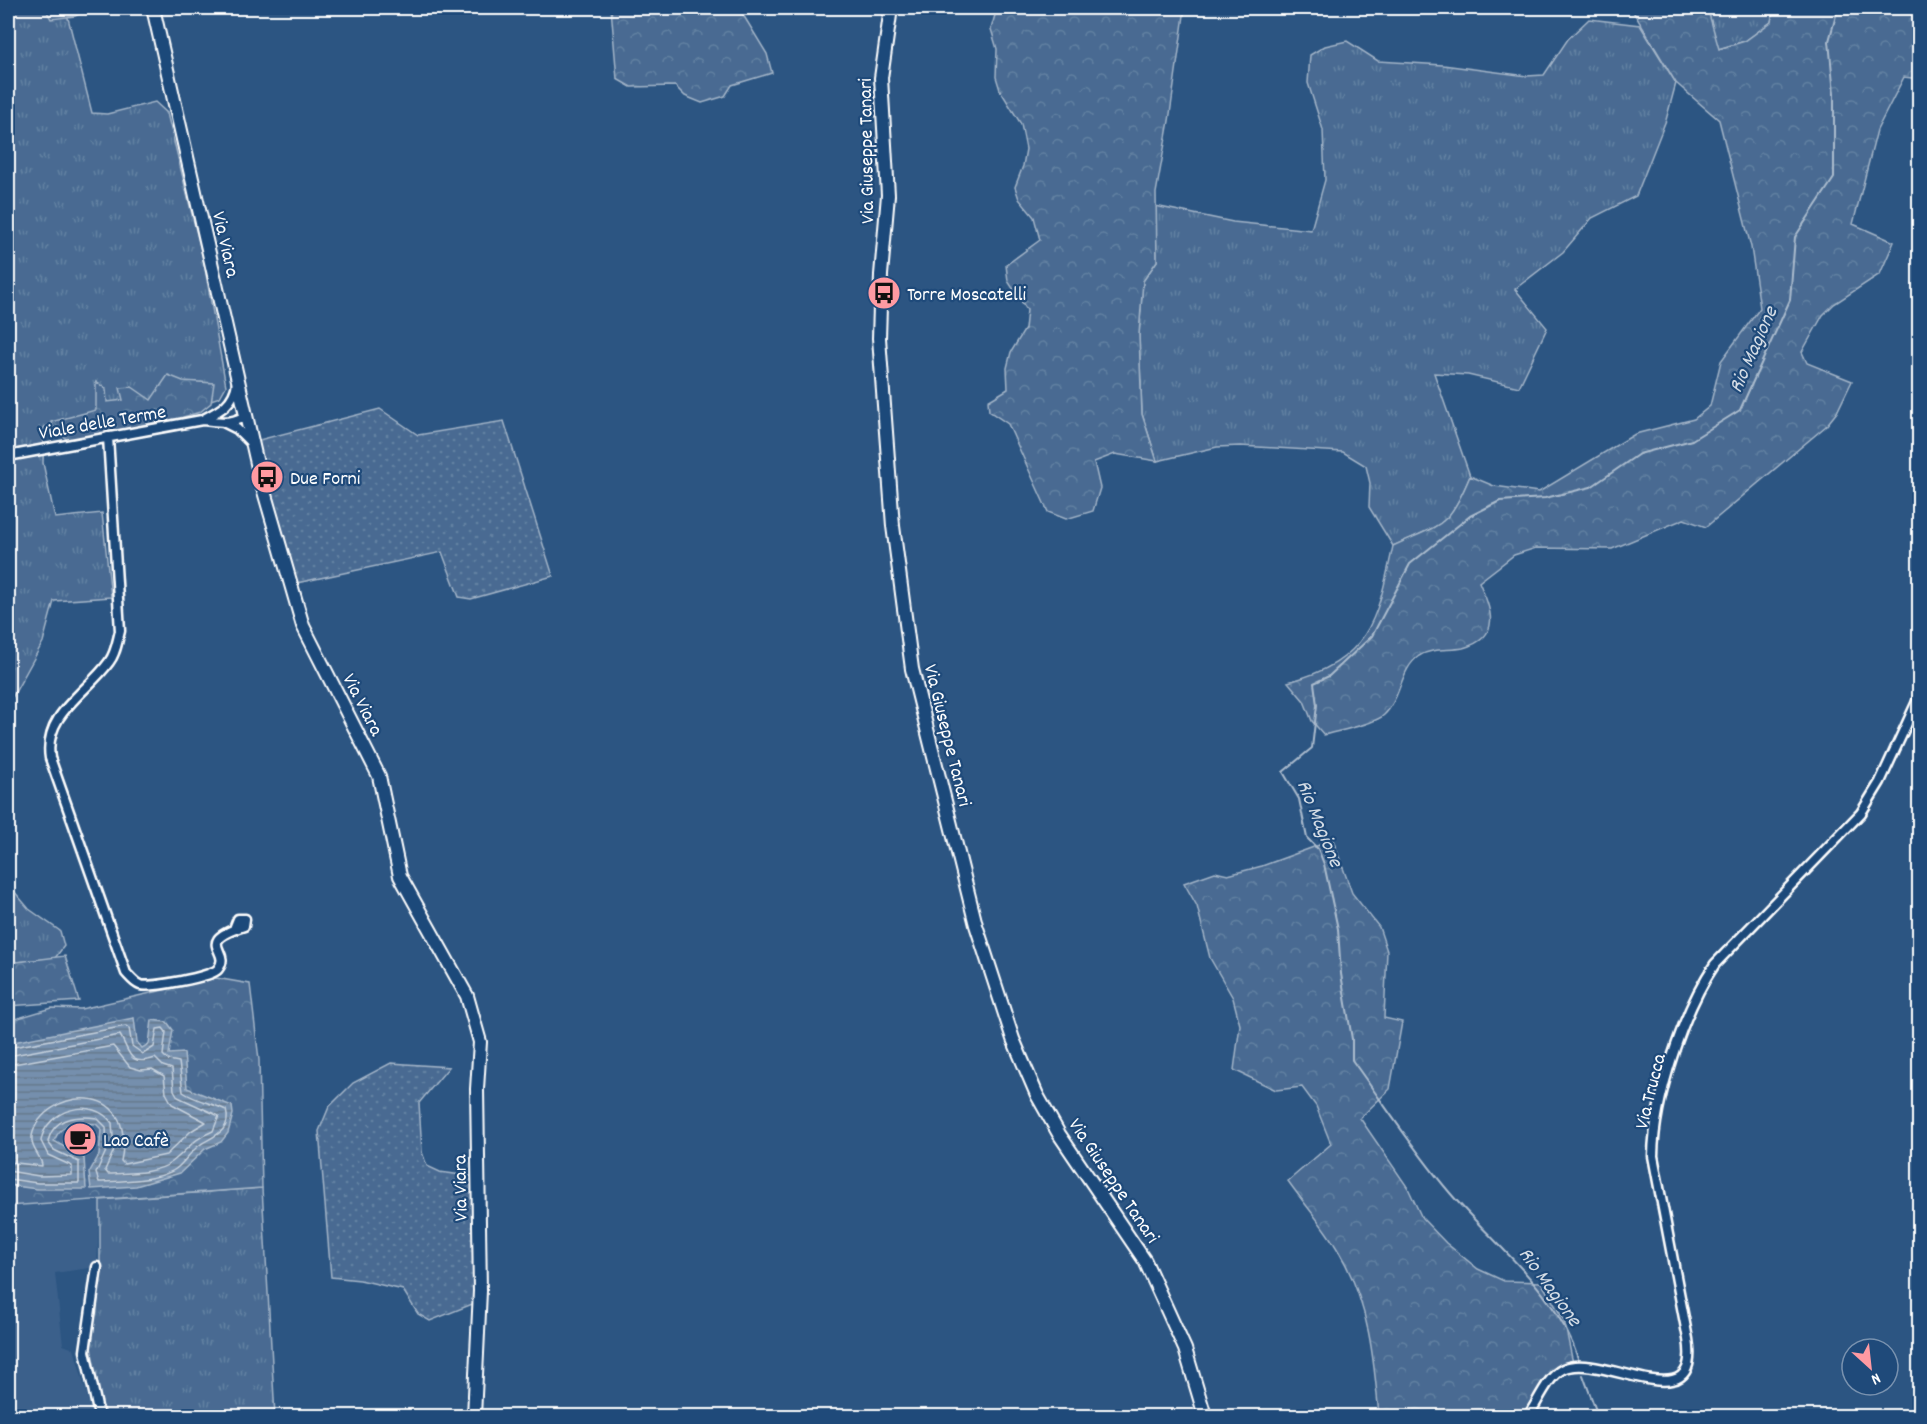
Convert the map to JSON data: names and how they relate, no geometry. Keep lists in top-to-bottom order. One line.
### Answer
{"streets":{"street":["Via Giuseppe Tanari","Via Viara","Viale delle Terme","Via Trucca"]},"crossings":[["Via Viara","Viale delle Terme"]],"water":["Rio Magione"],"places":{"bus stop":["Torre Moscatelli","Due Forni"],"cafe":["Lao Cafè"]},"north":"bottom right"}
